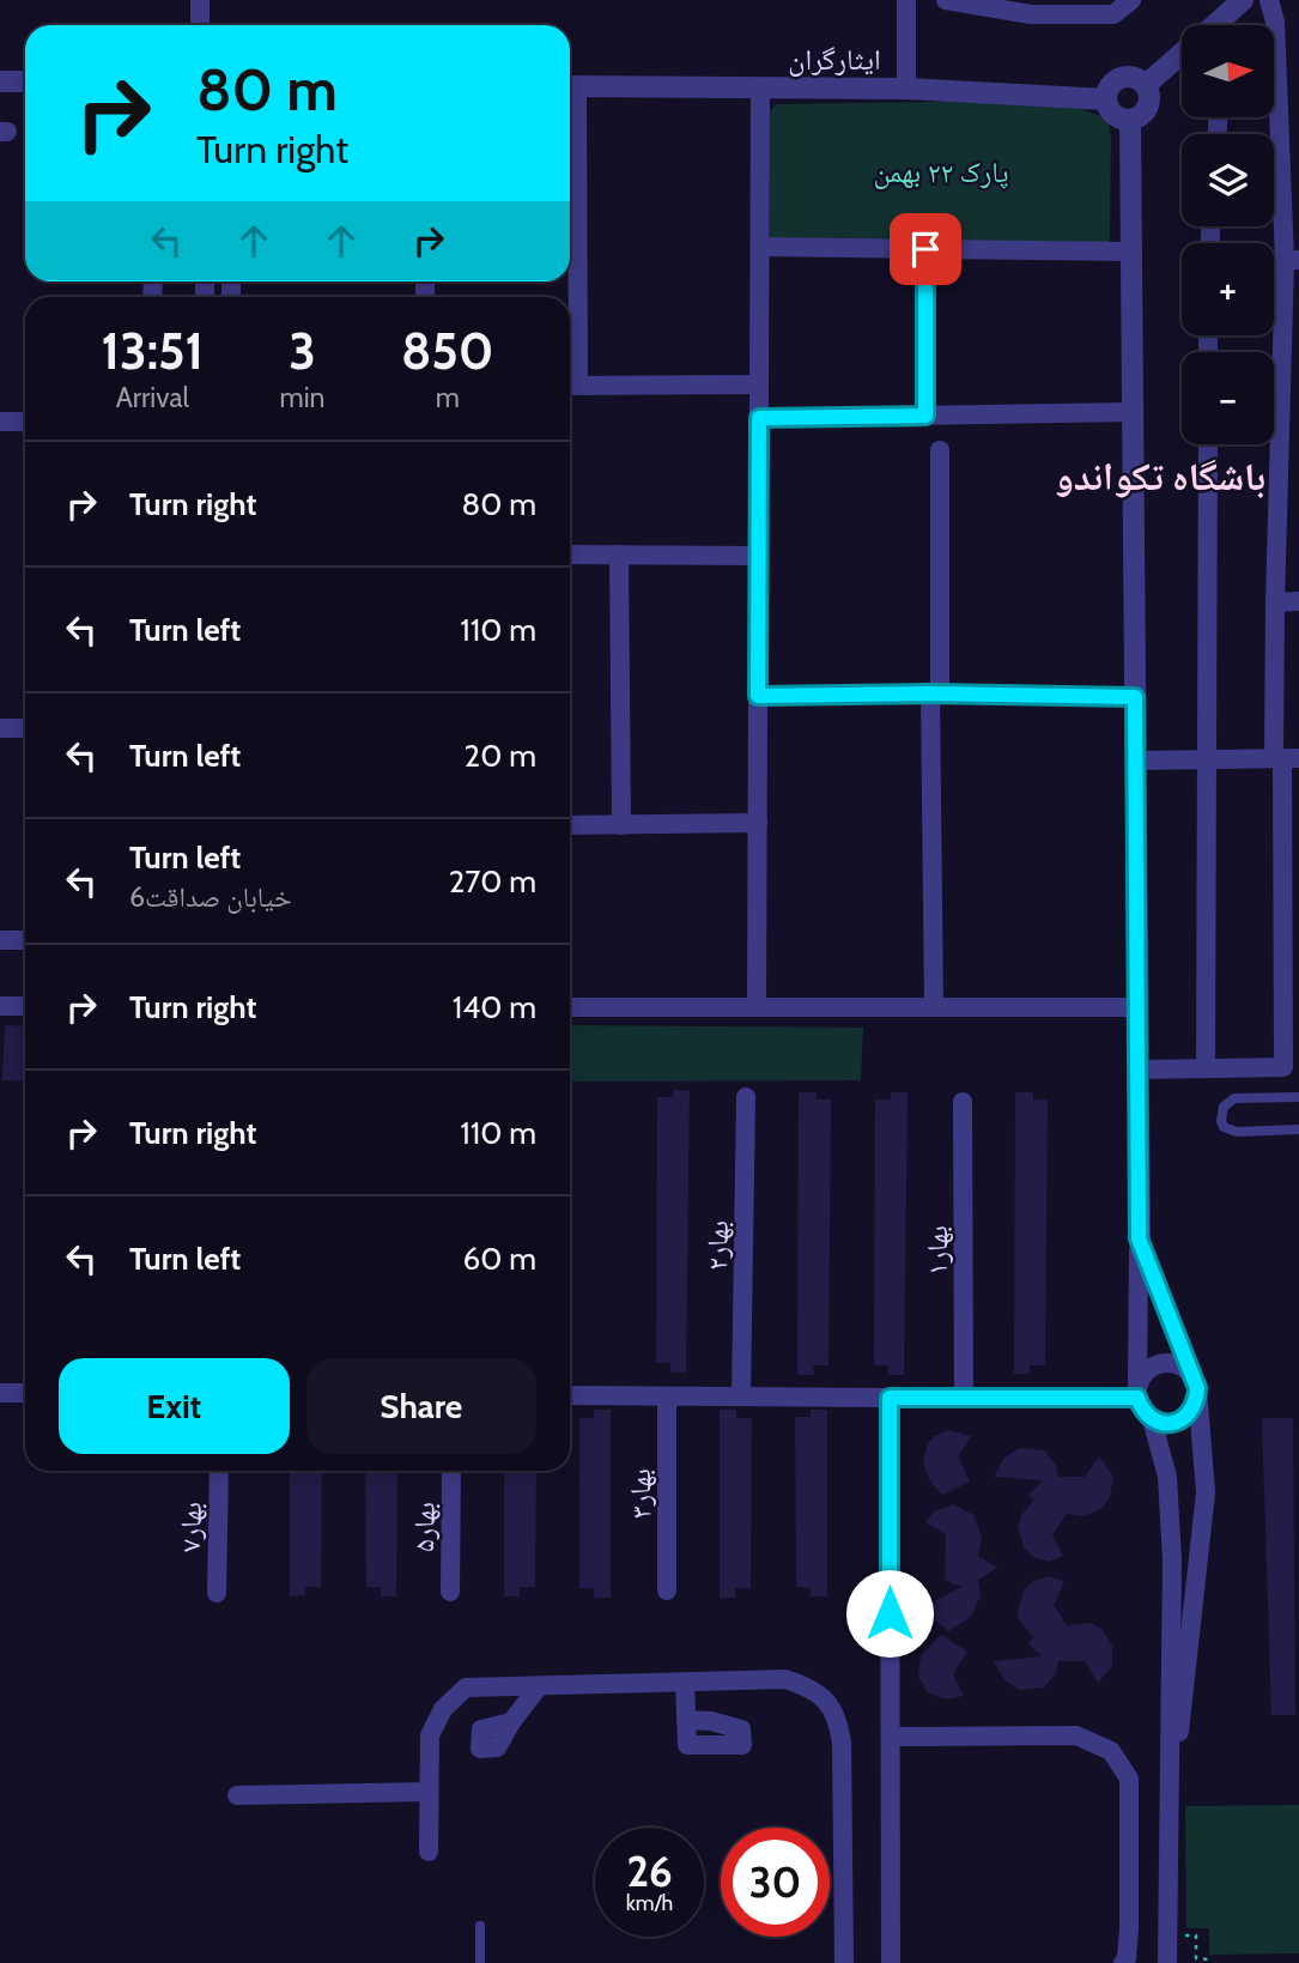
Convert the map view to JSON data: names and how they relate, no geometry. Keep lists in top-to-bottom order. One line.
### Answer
{"streets":{"street":["ایثارگران","بهار۲","بهار۱","بهار۳","بهار۷","بهار۵"]},"districts":["باشگاه تکواندو"],"parks":["پارک ۲۲ بهمن"],"north":"right","page":{"map_buttons":["+","−"],"turn":["80 m","Turn right"],"eta":["13:51","Arrival","3","min","850","m"],"list":[{"name":"Turn right","value":"80 m"},{"name":"Turn left","value":"110 m"},{"name":"Turn left","value":"20 m"},{"name":"Turn left","note":"خیابان صداقت6","value":"270 m"},{"name":"Turn right","value":"140 m"},{"name":"Turn right","value":"110 m"},{"name":"Turn left","value":"60 m"}],"buttons":["Exit","Share"],"speed":"26 km/h","limit":"30"}}
